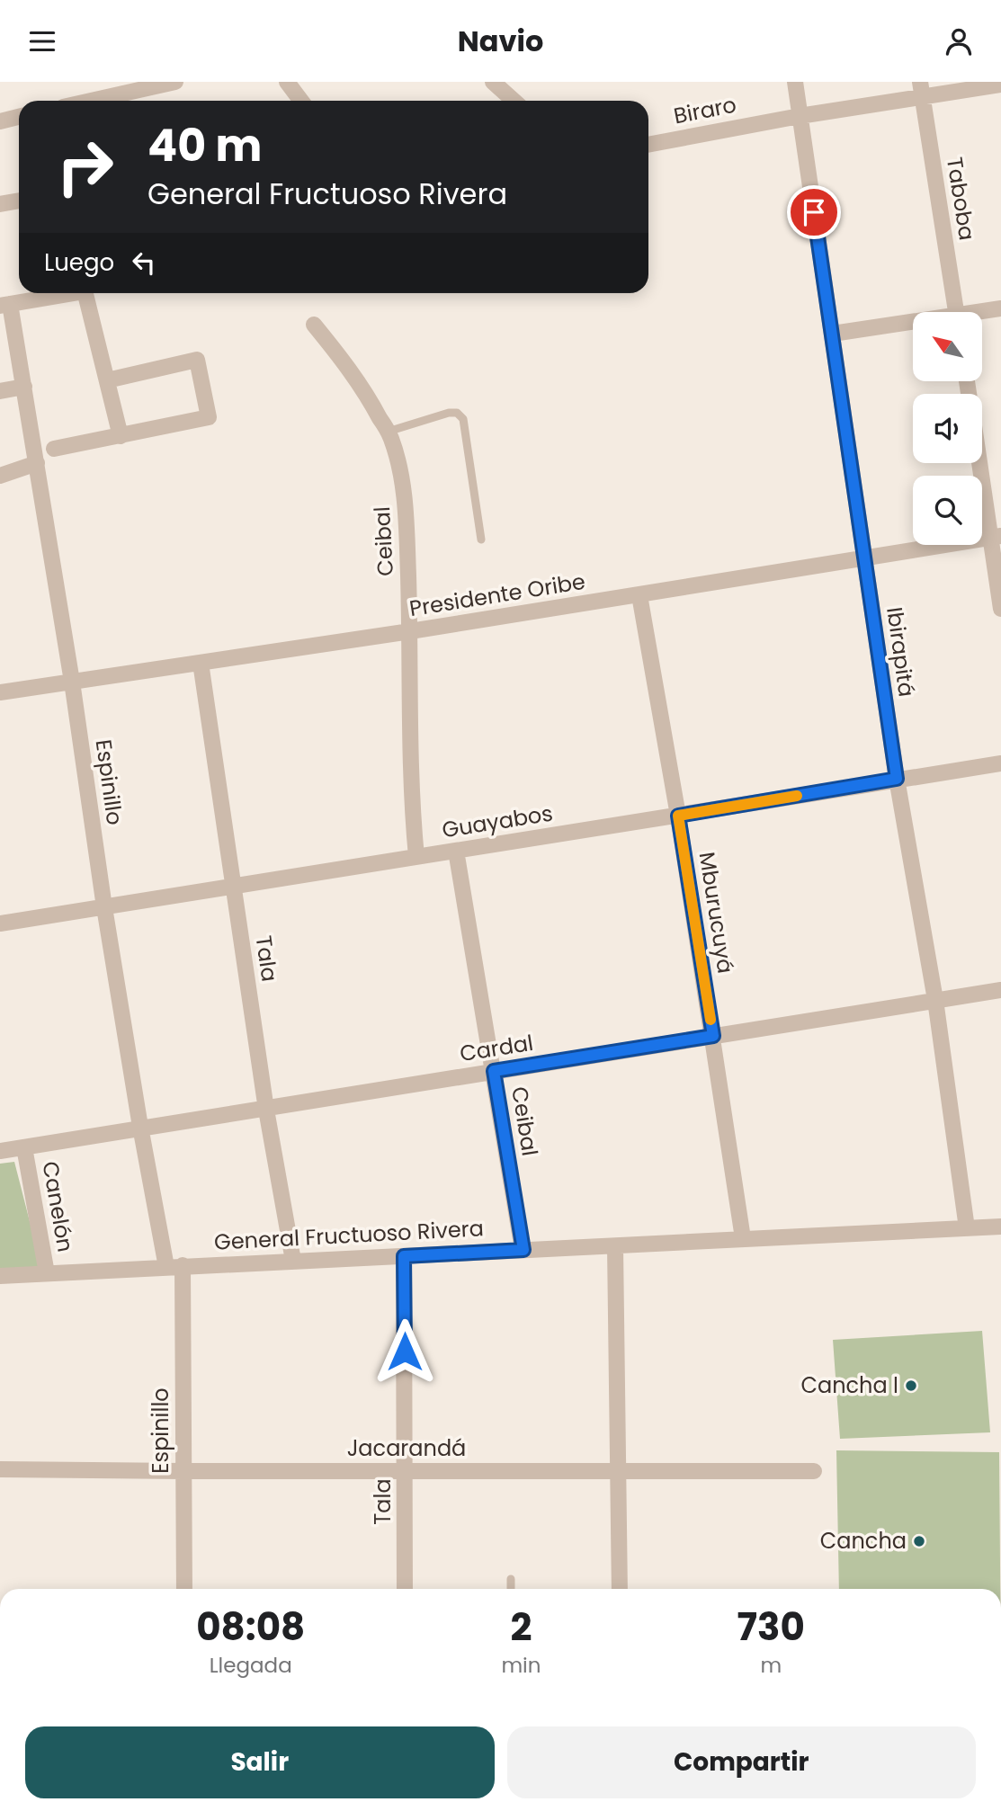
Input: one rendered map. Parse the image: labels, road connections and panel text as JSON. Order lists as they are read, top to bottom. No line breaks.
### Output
{"streets":{"street":["Biraro","Taboba","Ceibal","Presidente Oribe","Ibirapitá","Espinillo","Guayabos","Mburucuyá","Tala","Cardal","Canelón","General Fructuoso Rivera","Jacarandá"]},"crossings":[["Biraro","Taboba"],["Biraro","Ibirapitá"],["Ceibal","Presidente Oribe"],["Ceibal","Guayabos"],["Ceibal","Cardal"],["Ceibal","General Fructuoso Rivera"],["Presidente Oribe","Ibirapitá"],["Presidente Oribe","Espinillo"],["Presidente Oribe","Mburucuyá"],["Presidente Oribe","Tala"],["Ibirapitá","Guayabos"],["Ibirapitá","Cardal"],["Ibirapitá","General Fructuoso Rivera"],["Espinillo","Guayabos"],["Espinillo","Cardal"],["Espinillo","General Fructuoso Rivera"],["Espinillo","Jacarandá"],["Guayabos","Mburucuyá"],["Guayabos","Tala"],["Mburucuyá","Cardal"],["Mburucuyá","General Fructuoso Rivera"],["Tala","Cardal"],["Tala","General Fructuoso Rivera"],["Tala","Jacarandá"],["Cardal","Canelón"],["Canelón","General Fructuoso Rivera"]],"places":["Cancha I","Cancha"],"north":"top left","page":{"header":"Navio","turn":["40 m","General Fructuoso Rivera"],"then":"Luego","eta":["08:08","Llegada","2","min","730","m"],"buttons":["Salir","Compartir"]}}
